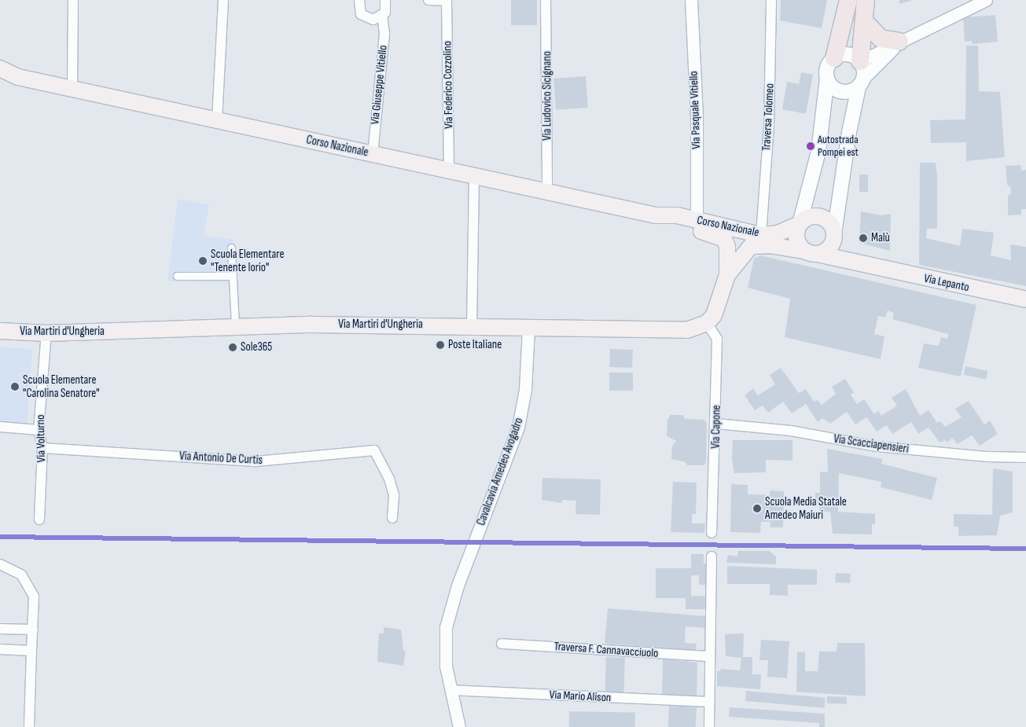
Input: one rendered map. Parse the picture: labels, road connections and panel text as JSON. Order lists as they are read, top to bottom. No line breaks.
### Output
{"streets":{"main road":["Corso Nazionale","Via Lepanto","Via Martiri d'Ungheria"],"street":["Via Giuseppe Vitiello","Via Federico Cozzolino","Via Ludovico Sicignano","Via Pasquale Vitiello","Traversa Tolomeo","Via Capone","Via Volturno","Via Scacciapensieri","Via Antonio De Curtis","Cavalcavia Amedeo Avogadro","Traversa F. Cannavacciuolo","Via Mario Alison"]},"crossings":[["Via Giuseppe Vitiello","Corso Nazionale"],["Via Federico Cozzolino","Corso Nazionale"],["Via Ludovico Sicignano","Corso Nazionale"],["Via Pasquale Vitiello","Corso Nazionale"],["Traversa Tolomeo","Corso Nazionale"],["Corso Nazionale","Via Lepanto"],["Via Martiri d'Ungheria","Via Capone"],["Via Martiri d'Ungheria","Via Volturno"],["Via Martiri d'Ungheria","Cavalcavia Amedeo Avogadro"],["Via Capone","Via Scacciapensieri"],["Via Volturno","Via Antonio De Curtis"],["Cavalcavia Amedeo Avogadro","Via Mario Alison"]],"places":["Autostrada Pompei est","Malù","Scuola Elementare \"Tenente Iorio\"","Poste Italiane","Sole365","Scuola Elementare \"Carolina Senatore\"","Scuola Media Statale Amedeo Maiuri"]}
